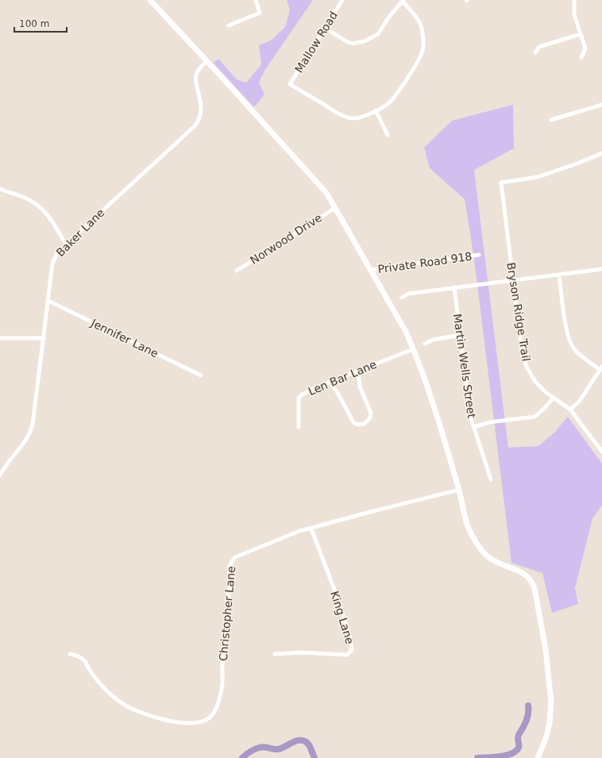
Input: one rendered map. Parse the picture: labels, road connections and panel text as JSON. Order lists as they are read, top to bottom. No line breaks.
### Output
{"streets":{"street":["Mallow Road","Baker Lane","Norwood Drive","Private Road 918","Bryson Ridge Trail","Jennifer Lane","Martin Wells Street","Len Bar Lane","Christopher Lane","King Lane"]},"crossings":[["Baker Lane","Jennifer Lane"],["Christopher Lane","King Lane"]],"scale_bar":"100 m"}
